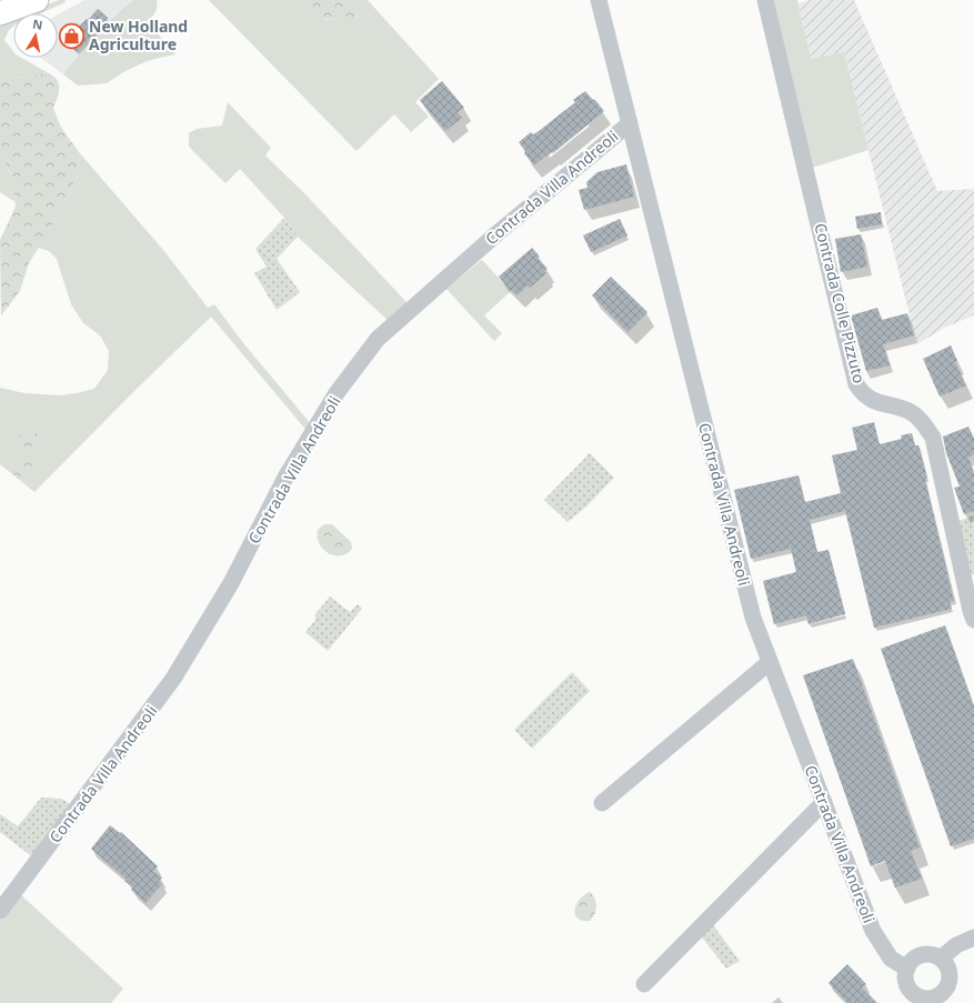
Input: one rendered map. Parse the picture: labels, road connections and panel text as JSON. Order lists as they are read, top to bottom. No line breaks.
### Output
{"streets":{"street":["Contrada Villa Andreoli","Contrada Colle Pizzuto"]},"places":{"shop":["New Holland Agriculture"]},"north":"top"}
